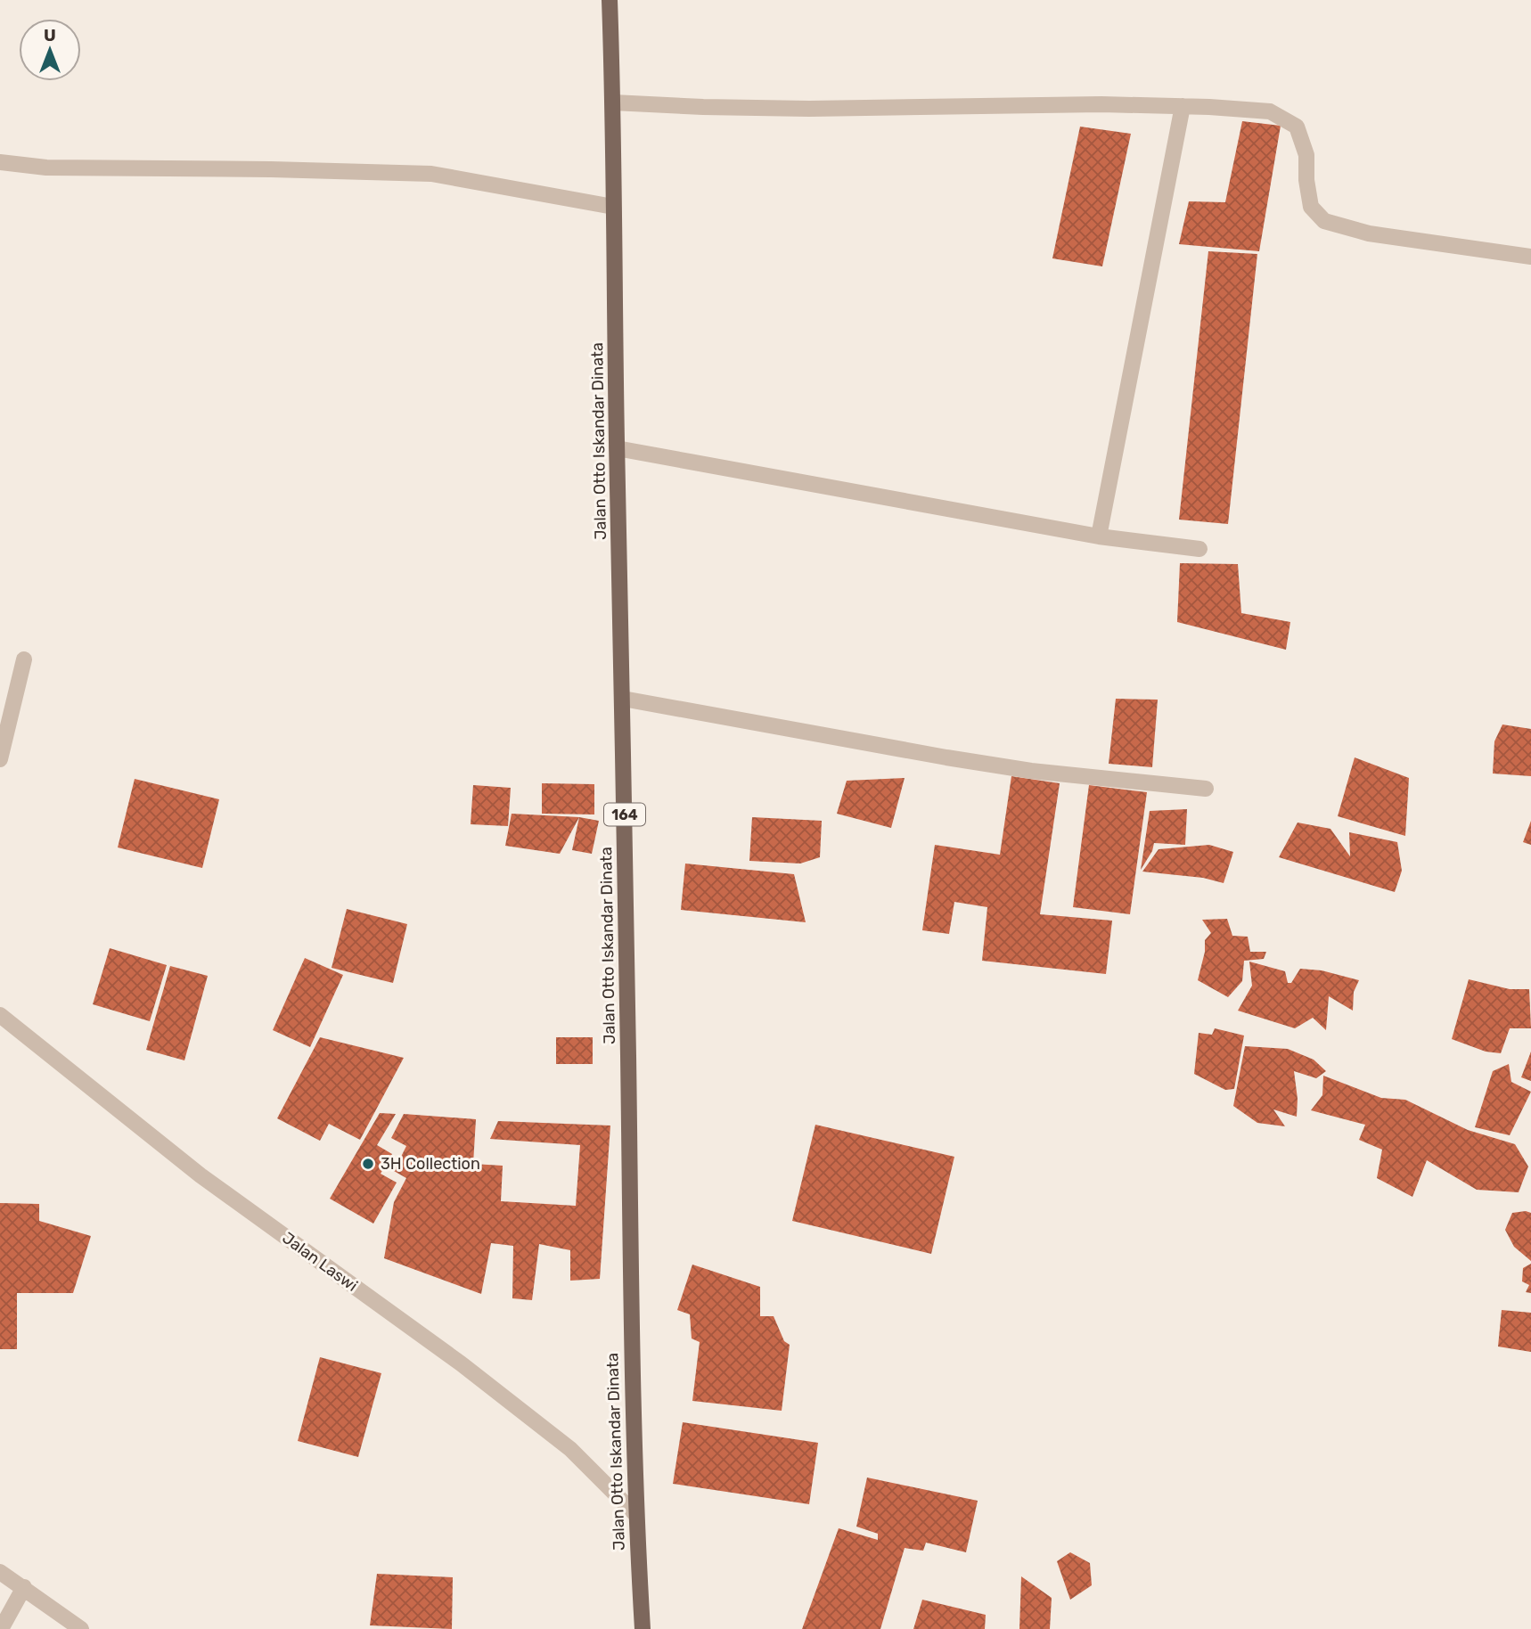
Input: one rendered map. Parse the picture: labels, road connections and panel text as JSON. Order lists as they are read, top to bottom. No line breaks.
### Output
{"streets":{"main road":["Jalan Otto Iskandar Dinata","164"],"street":["Jalan Laswi"]},"crossings":[["Jalan Otto Iskandar Dinata","Jalan Laswi"]],"places":["3H Collection"],"north":"top"}
